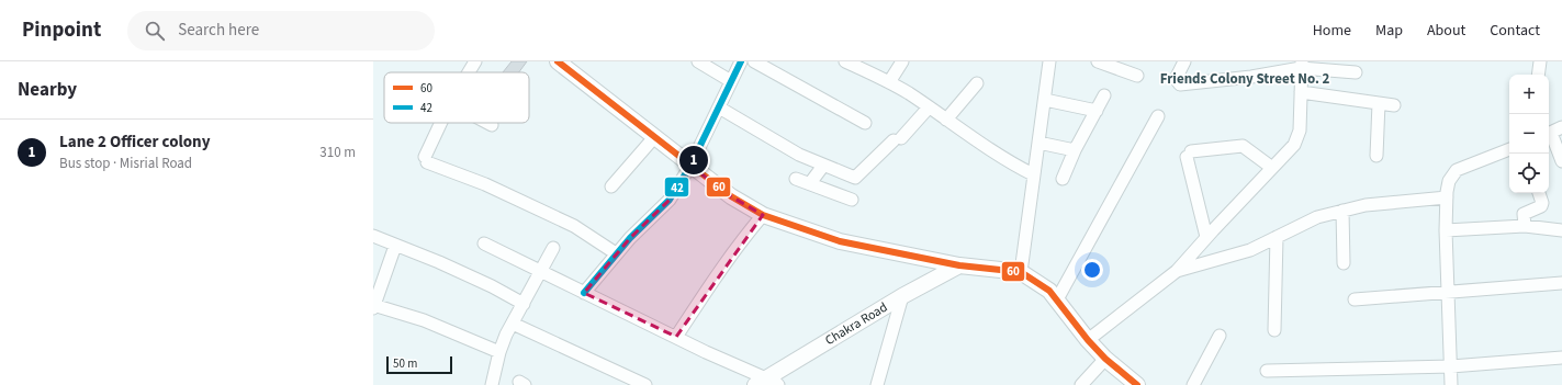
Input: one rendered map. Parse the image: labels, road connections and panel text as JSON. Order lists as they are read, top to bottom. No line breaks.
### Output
{"streets":{"main road":["Chakra Road"]},"districts":["Friends Colony Street No. 2"],"lines":["transit line 60","transit line 42"],"legend":["60","42"],"scale_bar":"50 m","page":{"header":"Pinpoint","search":"Search here","nav":["Home","Map","About","Contact"],"heading":"Nearby","map_buttons":["+","−"],"list":[{"mark":"1","name":"Lane 2 Officer colony","note":"Bus stop · Misrial Road","value":"310 m"}],"pins":"1","scale":"50 m"}}
